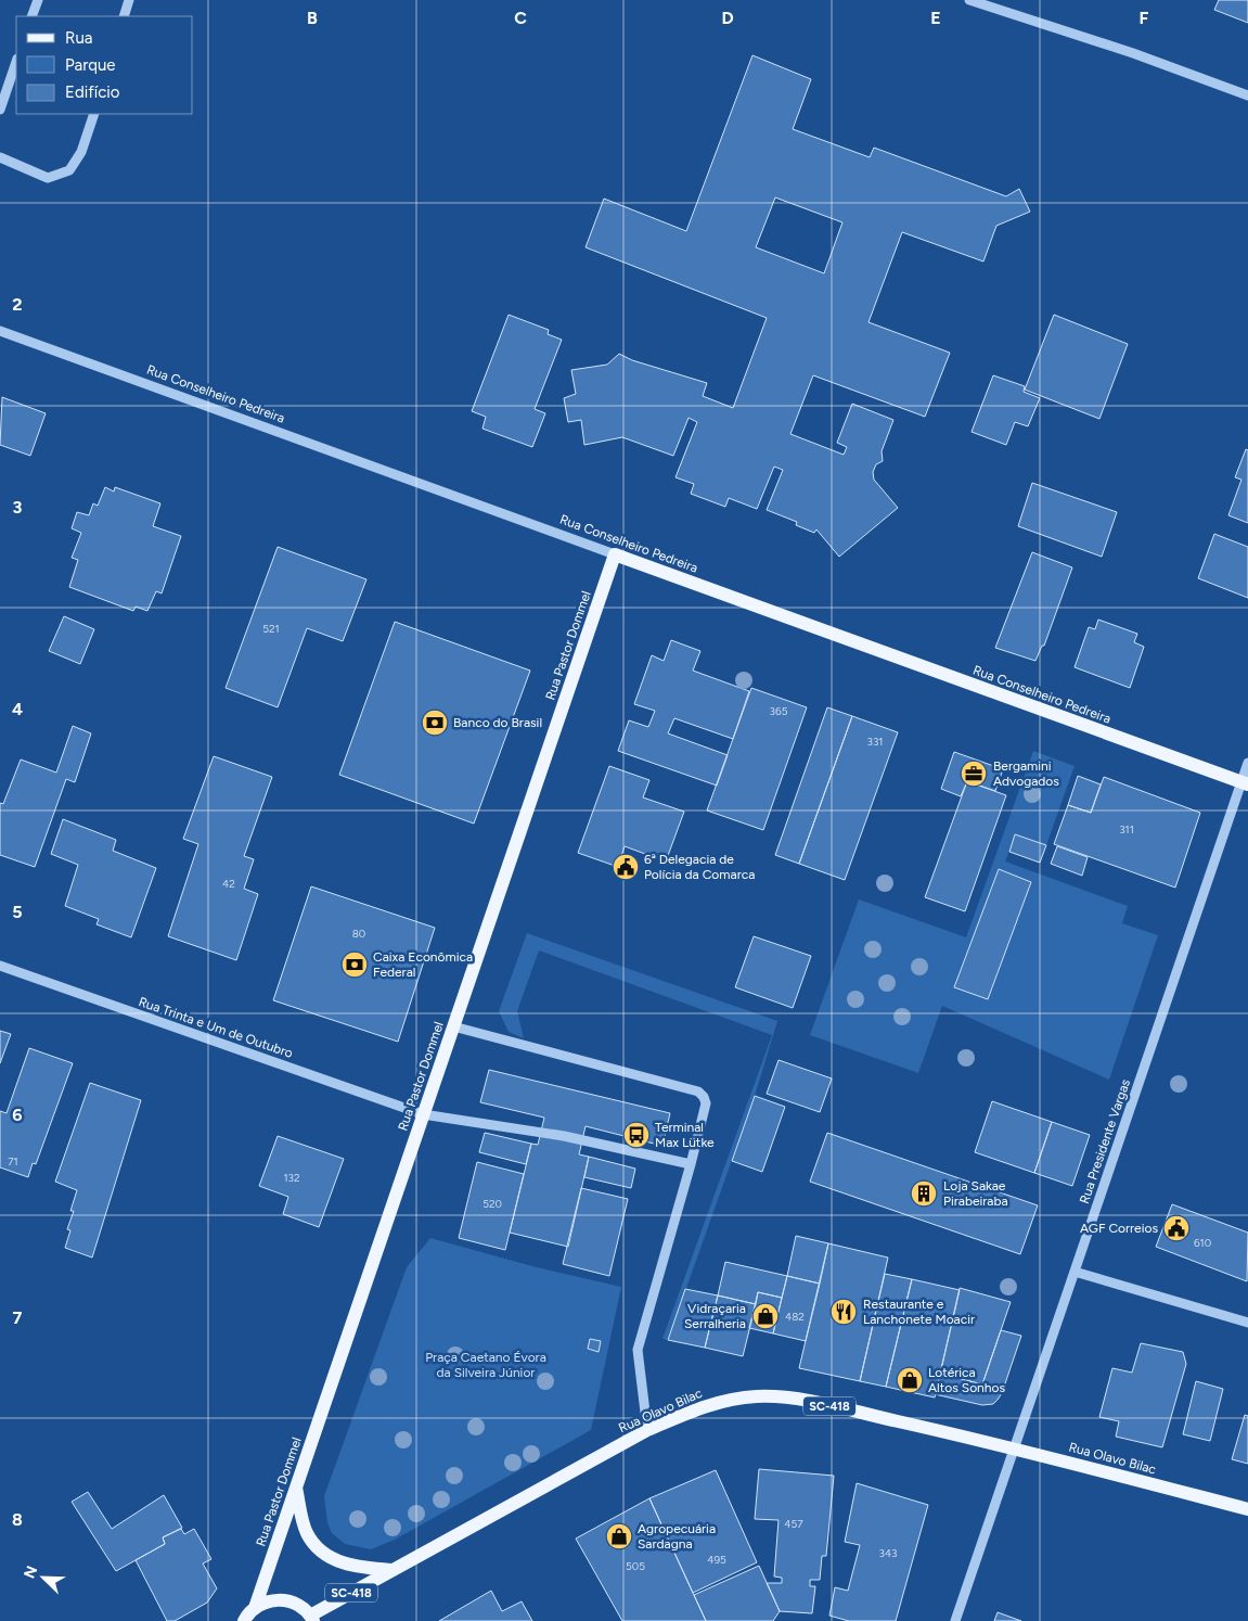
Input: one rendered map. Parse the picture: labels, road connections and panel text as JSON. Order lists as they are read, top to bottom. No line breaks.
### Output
{"streets":{"main road":["Rua Conselheiro Pedreira","Rua Pastor Dommel","SC-418","Rua Olavo Bilac"],"street":["Rua Trinta e Um de Outubro","Rua Presidente Vargas"]},"crossings":[["Rua Conselheiro Pedreira","Rua Pastor Dommel"],["Rua Conselheiro Pedreira","Rua Presidente Vargas"],["Rua Pastor Dommel","Rua Trinta e Um de Outubro"],["Rua Pastor Dommel","SC-418"],["Rua Presidente Vargas","Rua Olavo Bilac"],["SC-418","Rua Olavo Bilac"]],"parks":["Praça Caetano Évora da Silveira Júnior"],"places":{"bank":["Banco do Brasil","Caixa Econômica Federal"],"office":["Bergamini Advogados"],"public building":["6ª Delegacia de Polícia da Comarca","AGF Correios"],"bus stop":["Terminal Max Lütke"],"building":["Loja Sakae Pirabeiraba"],"restaurant":["Restaurante e Lanchonete Moacir"],"shop":["Vidraçaria Serralheria","Lotérica Altos Sonhos","Agropecuária Sardagna"]},"house_numbers":["521","365","331","311","42","80","71","132","520","610","482","457","343","495","505"],"legend":["Rua","Parque","Edifício"],"north":"top left","grid":{"columns":["B","C","D","E","F"],"rows":["2","3","4","5","6","7","8"]}}
